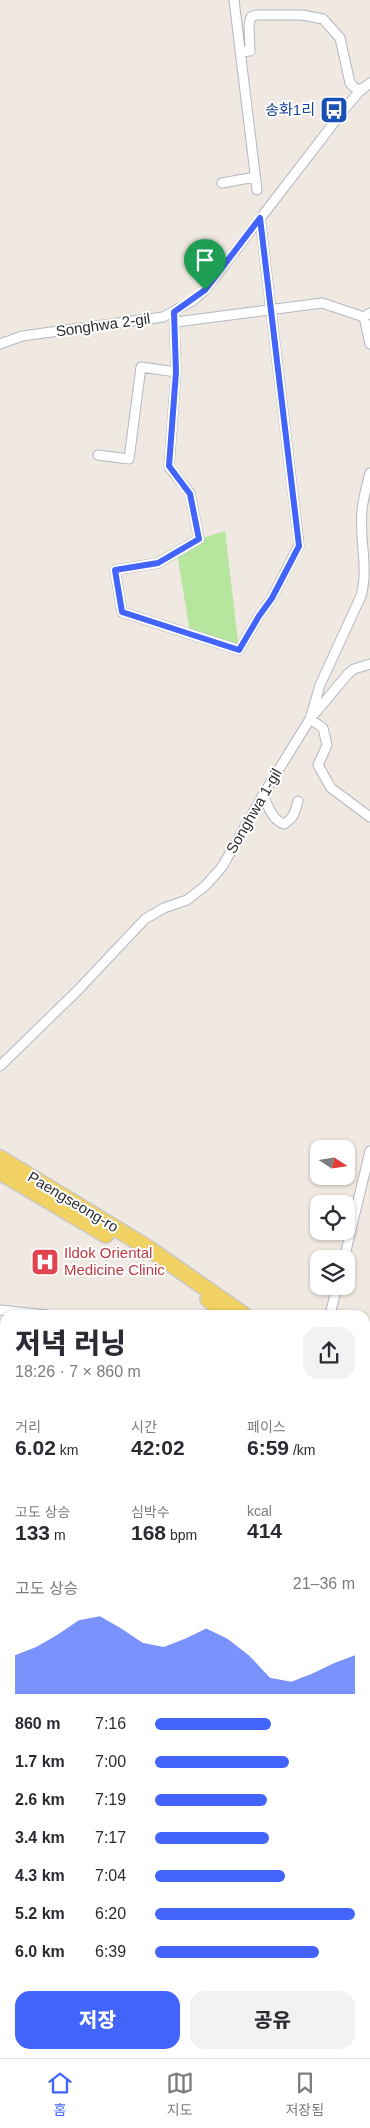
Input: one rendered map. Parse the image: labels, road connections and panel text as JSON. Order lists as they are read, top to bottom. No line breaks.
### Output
{"streets":{"main road":["Paengseong-ro"],"street":["Songhwa 2-gil","Songhwa 1-gil"]},"places":{"bus stop":["송화1리"],"hospital":["Ildok Oriental Medicine Clinic"]},"north":"right","page":{"heading":["저녁 러닝","18:26 · 7 × 860 m"],"stats":[["거리","6.02 km"],["시간","42:02"],["페이스","6:59 /km"],["고도 상승","133 m"],["심박수","168 bpm"],["kcal","414"]],"chart":["고도 상승","21–36 m"],"list":[{"name":"860 m","note":"7:16"},{"name":"1.7 km","note":"7:00"},{"name":"2.6 km","note":"7:19"},{"name":"3.4 km","note":"7:17"},{"name":"4.3 km","note":"7:04"},{"name":"5.2 km","note":"6:20"},{"name":"6.0 km","note":"6:39"}],"buttons":["저장","공유"],"tabs":["홈","지도","저장됨"]}}
